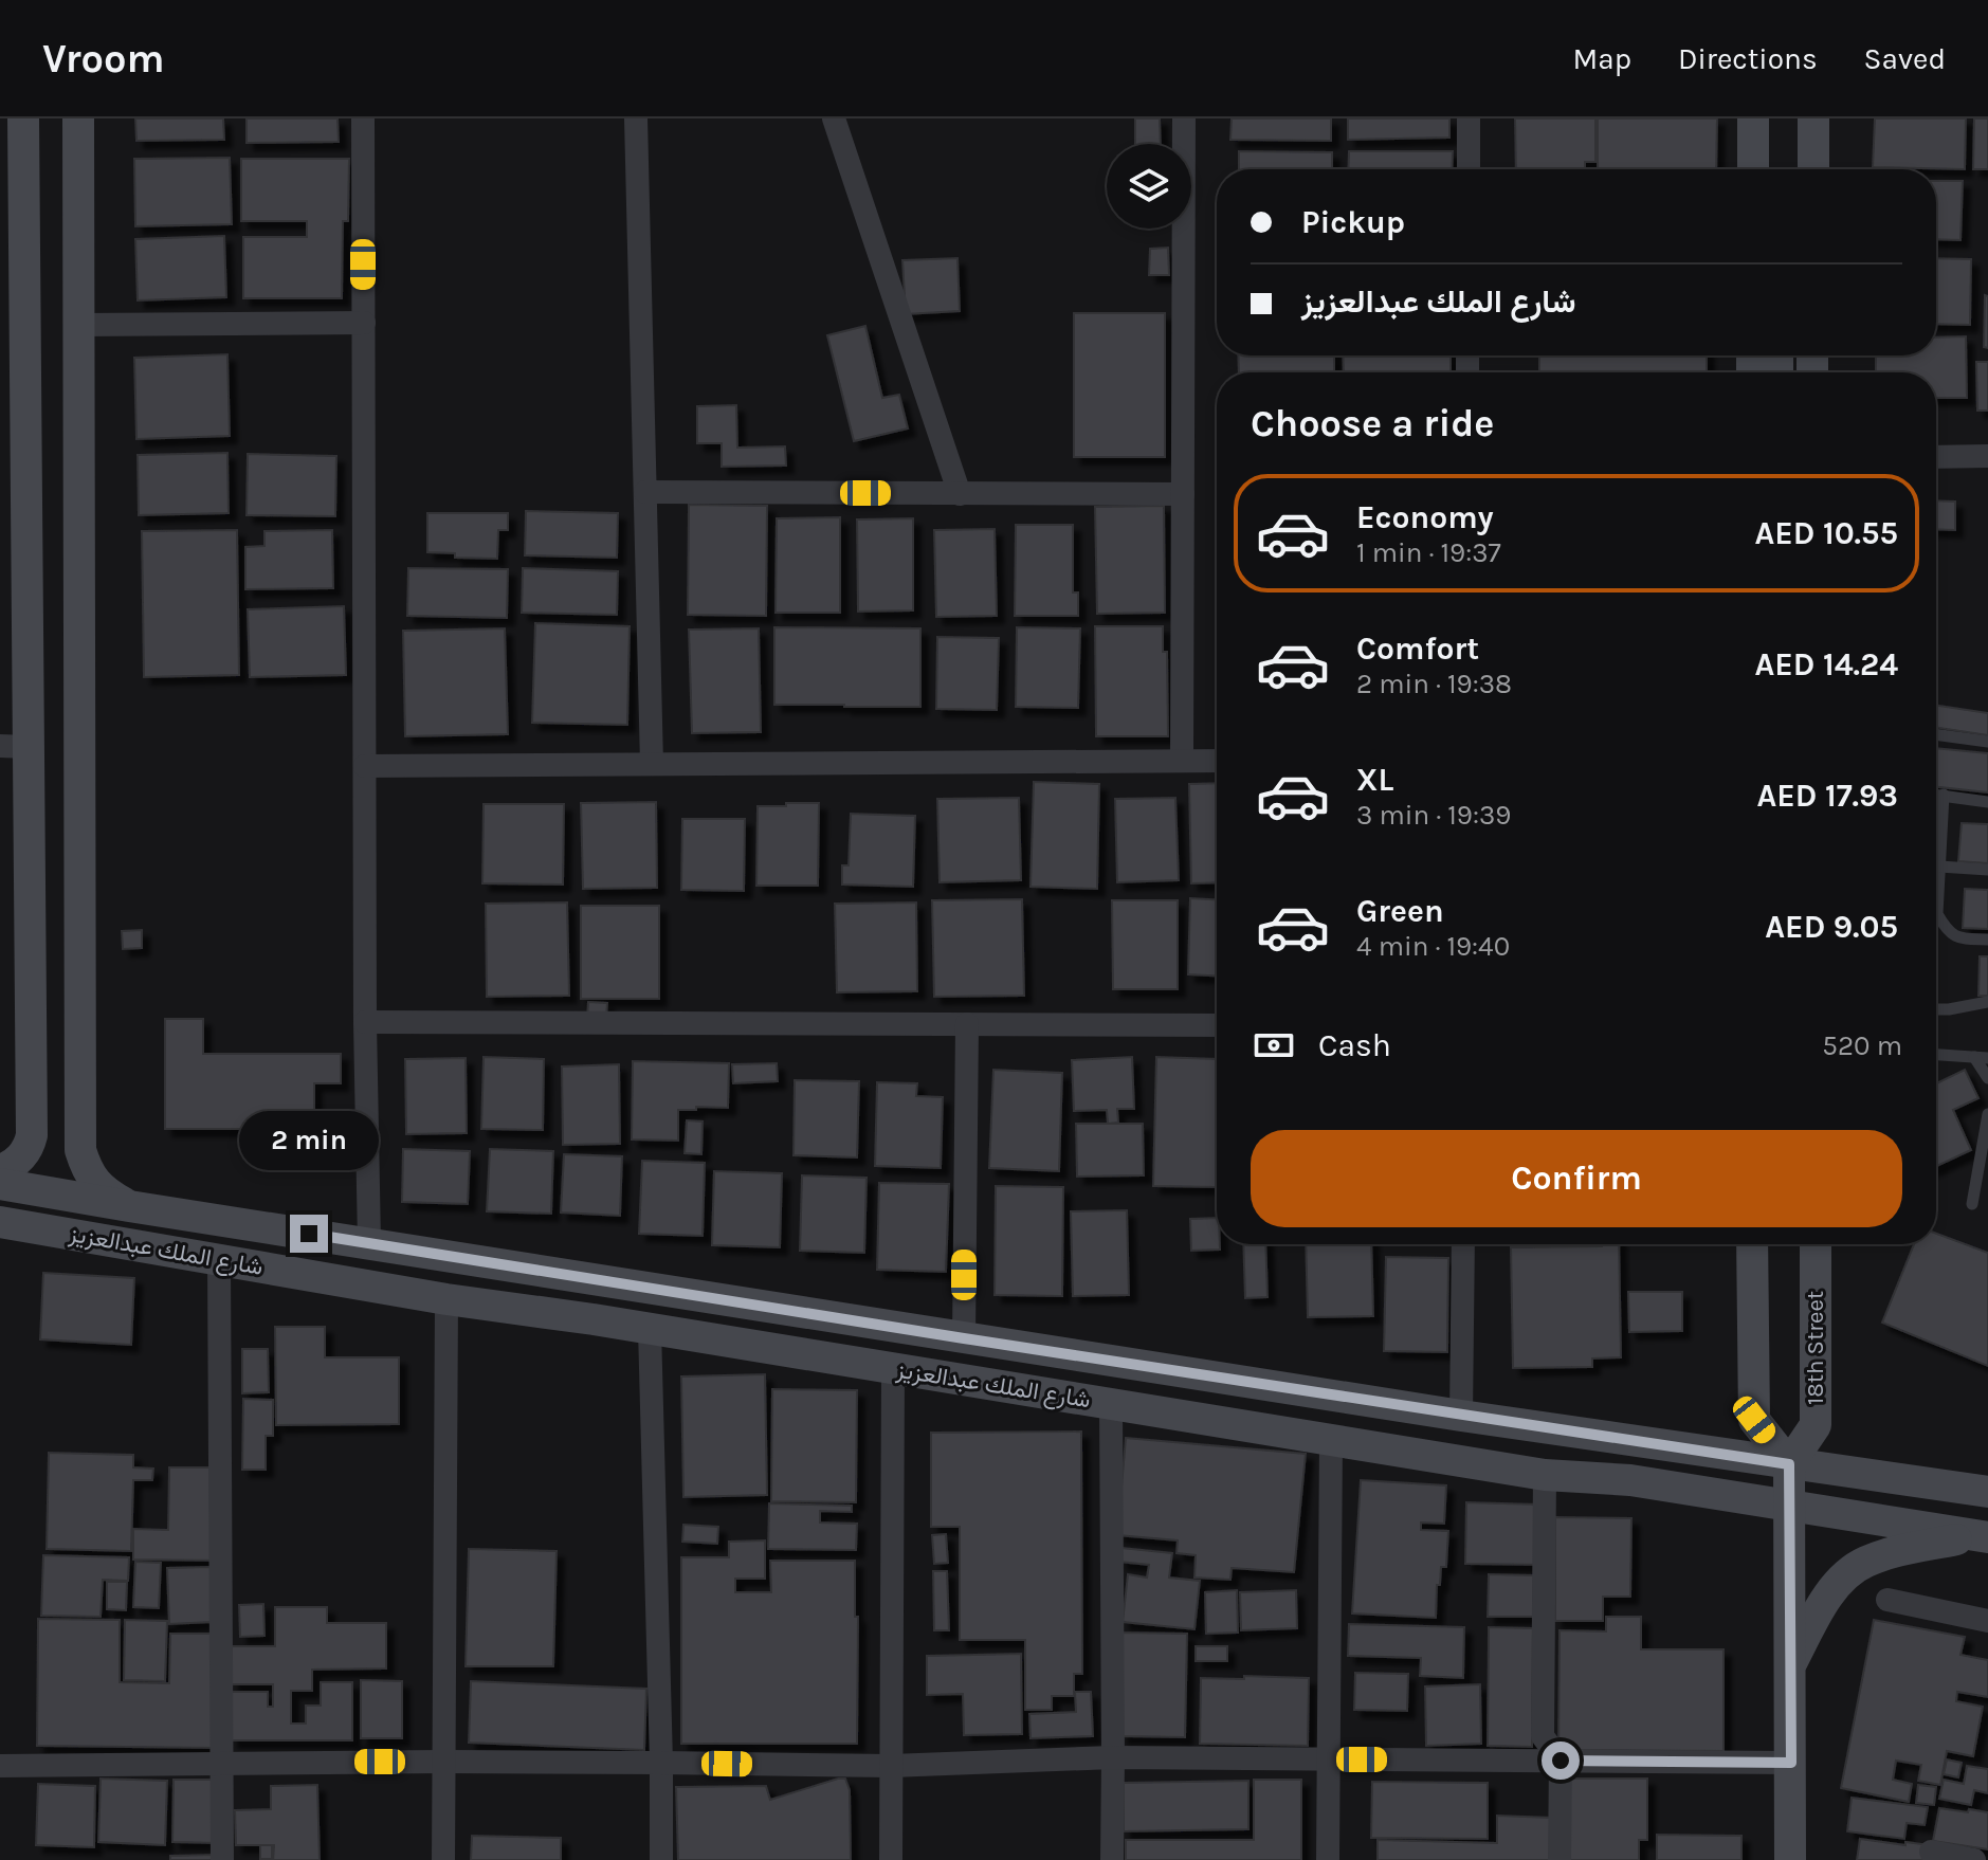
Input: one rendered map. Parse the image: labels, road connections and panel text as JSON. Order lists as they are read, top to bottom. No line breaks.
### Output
{"streets":{"street":["شارع الملك عبدالعزيز","18th Street"]},"crossings":[["شارع الملك عبدالعزيز","18th Street"]],"page":{"header":"Vroom","nav":["Map","Directions","Saved"],"banner":["Pickup","شارع الملك عبدالعزيز"],"heading":"Choose a ride","list":[{"name":"Economy","note":"1 min · 19:37","value":"AED 10.55"},{"name":"Comfort","note":"2 min · 19:38","value":"AED 14.24"},{"name":"XL","note":"3 min · 19:39","value":"AED 17.93"},{"name":"Green","note":"4 min · 19:40","value":"AED 9.05"}],"pay":["Cash","520 m"],"bubble":"2 min","buttons":"Confirm"}}
